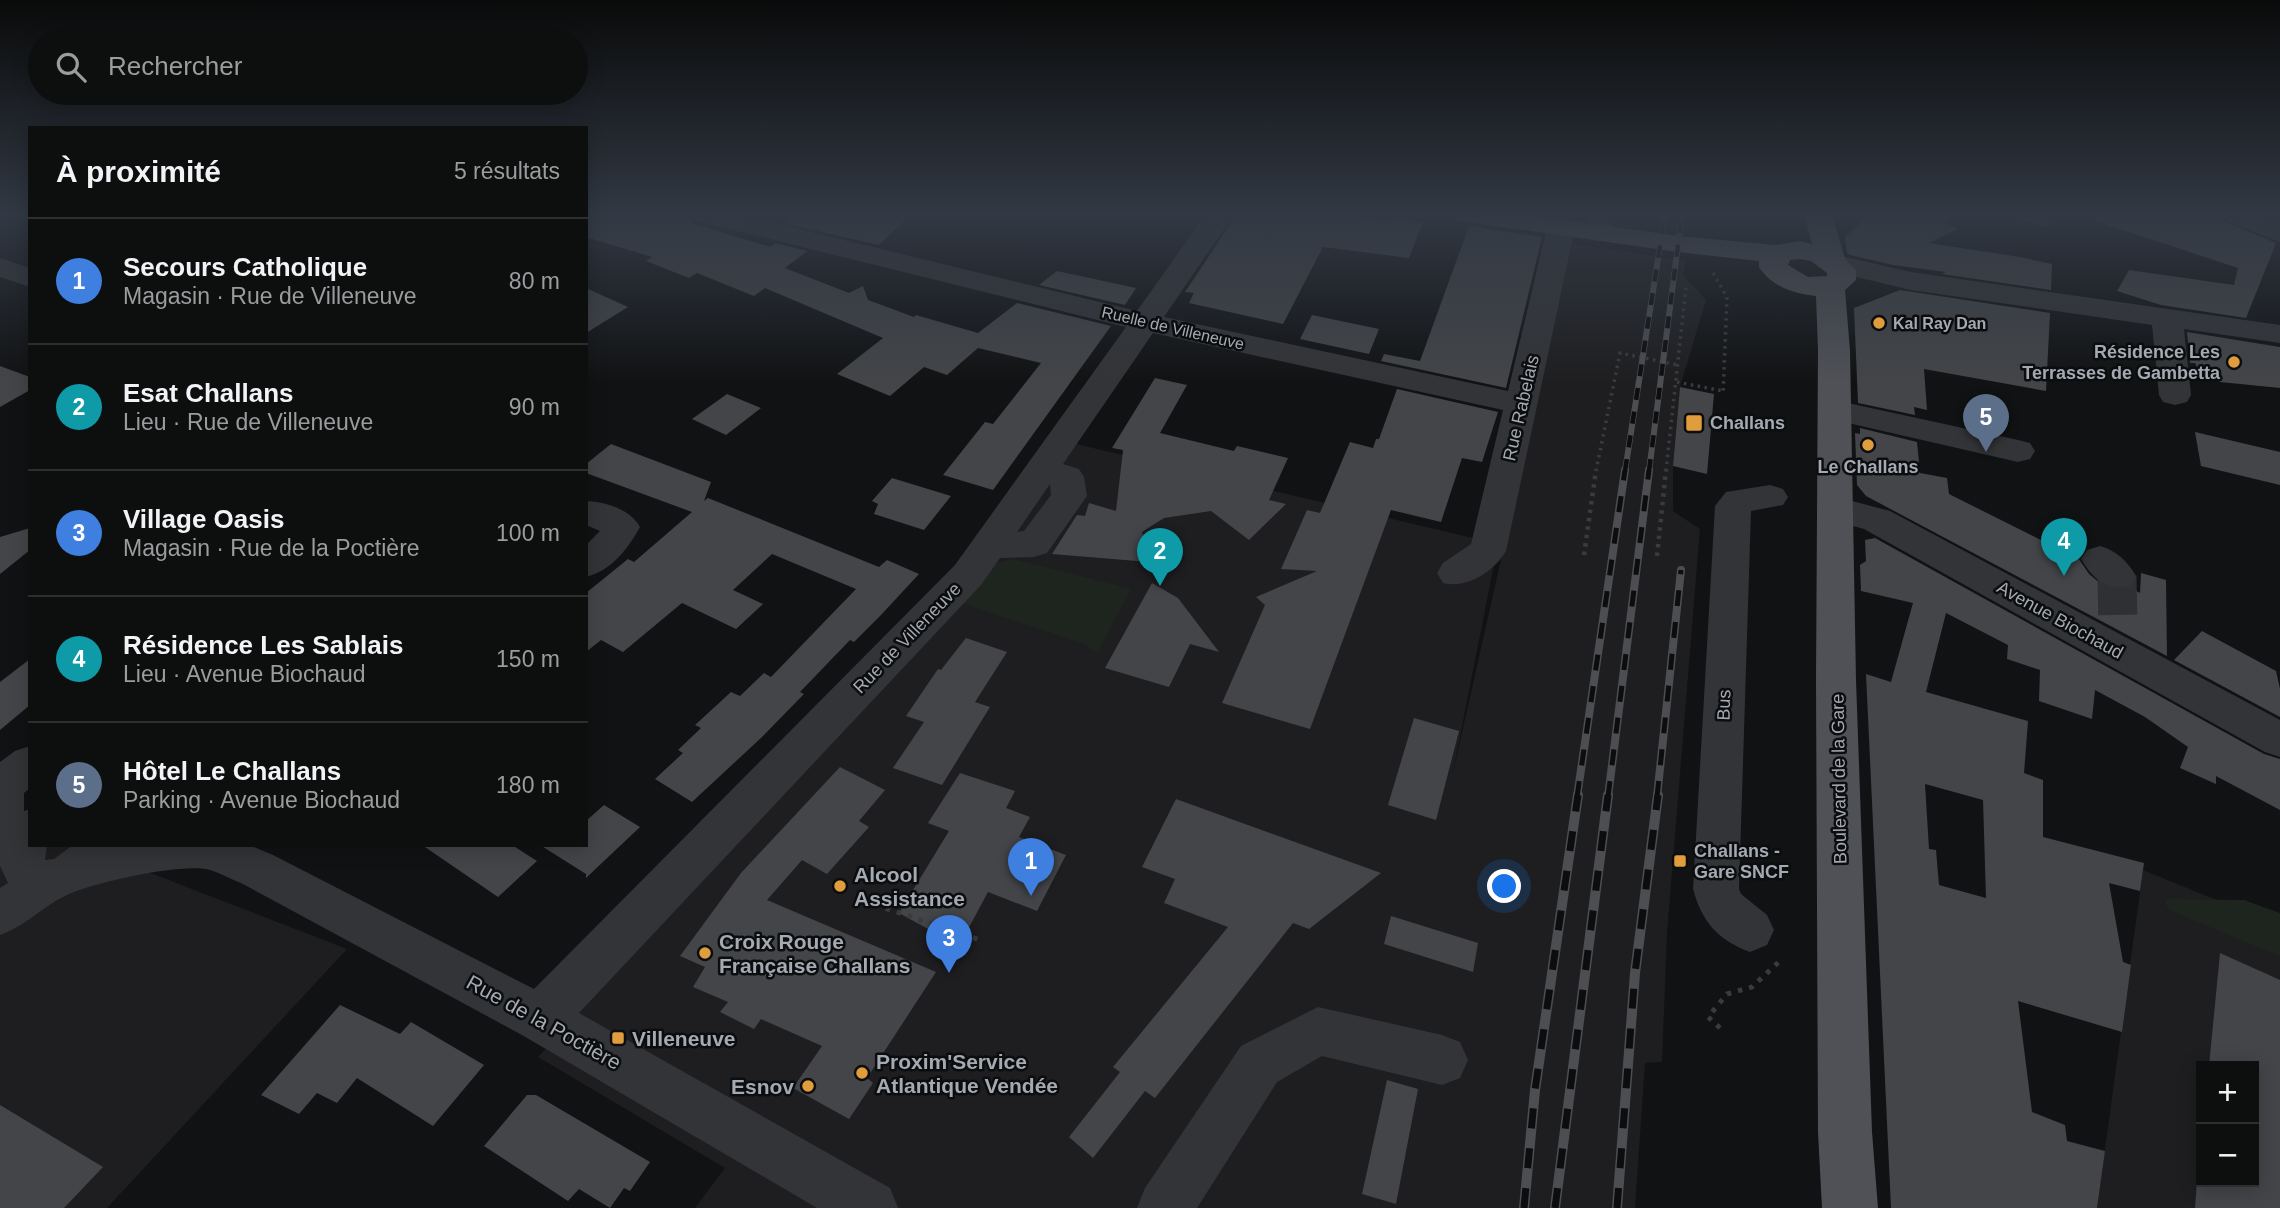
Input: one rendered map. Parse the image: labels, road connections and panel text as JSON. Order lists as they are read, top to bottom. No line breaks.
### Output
{"streets":{"main road":["Boulevard de la Gare"],"street":["Ruelle de Villeneuve","Rue Rabelais","Avenue Biochaud","Rue de Villeneuve","Bus","Rue de la Poctière"]},"crossings":[["Ruelle de Villeneuve","Rue Rabelais"],["Ruelle de Villeneuve","Rue de Villeneuve"],["Avenue Biochaud","Boulevard de la Gare"],["Rue de Villeneuve","Rue de la Poctière"]],"places":{"other":["Kal Ray Dan","Résidence Les Terrasses de Gambetta","Le Challans","Alcool Assistance","Croix Rouge Française Challans","Proxim'Service Atlantique Vendée","Esnov"],"transit":["Challans","Challans - Gare SNCF","Villeneuve"]},"page":{"search":"Rechercher","heading":["À proximité","5 résultats"],"list":[{"mark":"1","name":"Secours Catholique","note":"Magasin · Rue de Villeneuve","value":"80 m"},{"mark":"2","name":"Esat Challans","note":"Lieu · Rue de Villeneuve","value":"90 m"},{"mark":"3","name":"Village Oasis","note":"Magasin · Rue de la Poctière","value":"100 m"},{"mark":"4","name":"Résidence Les Sablais","note":"Lieu · Avenue Biochaud","value":"150 m"},{"mark":"5","name":"Hôtel Le Challans","note":"Parking · Avenue Biochaud","value":"180 m"}],"pins":["5","4","2","1","3"],"map_buttons":["+","−"]}}
